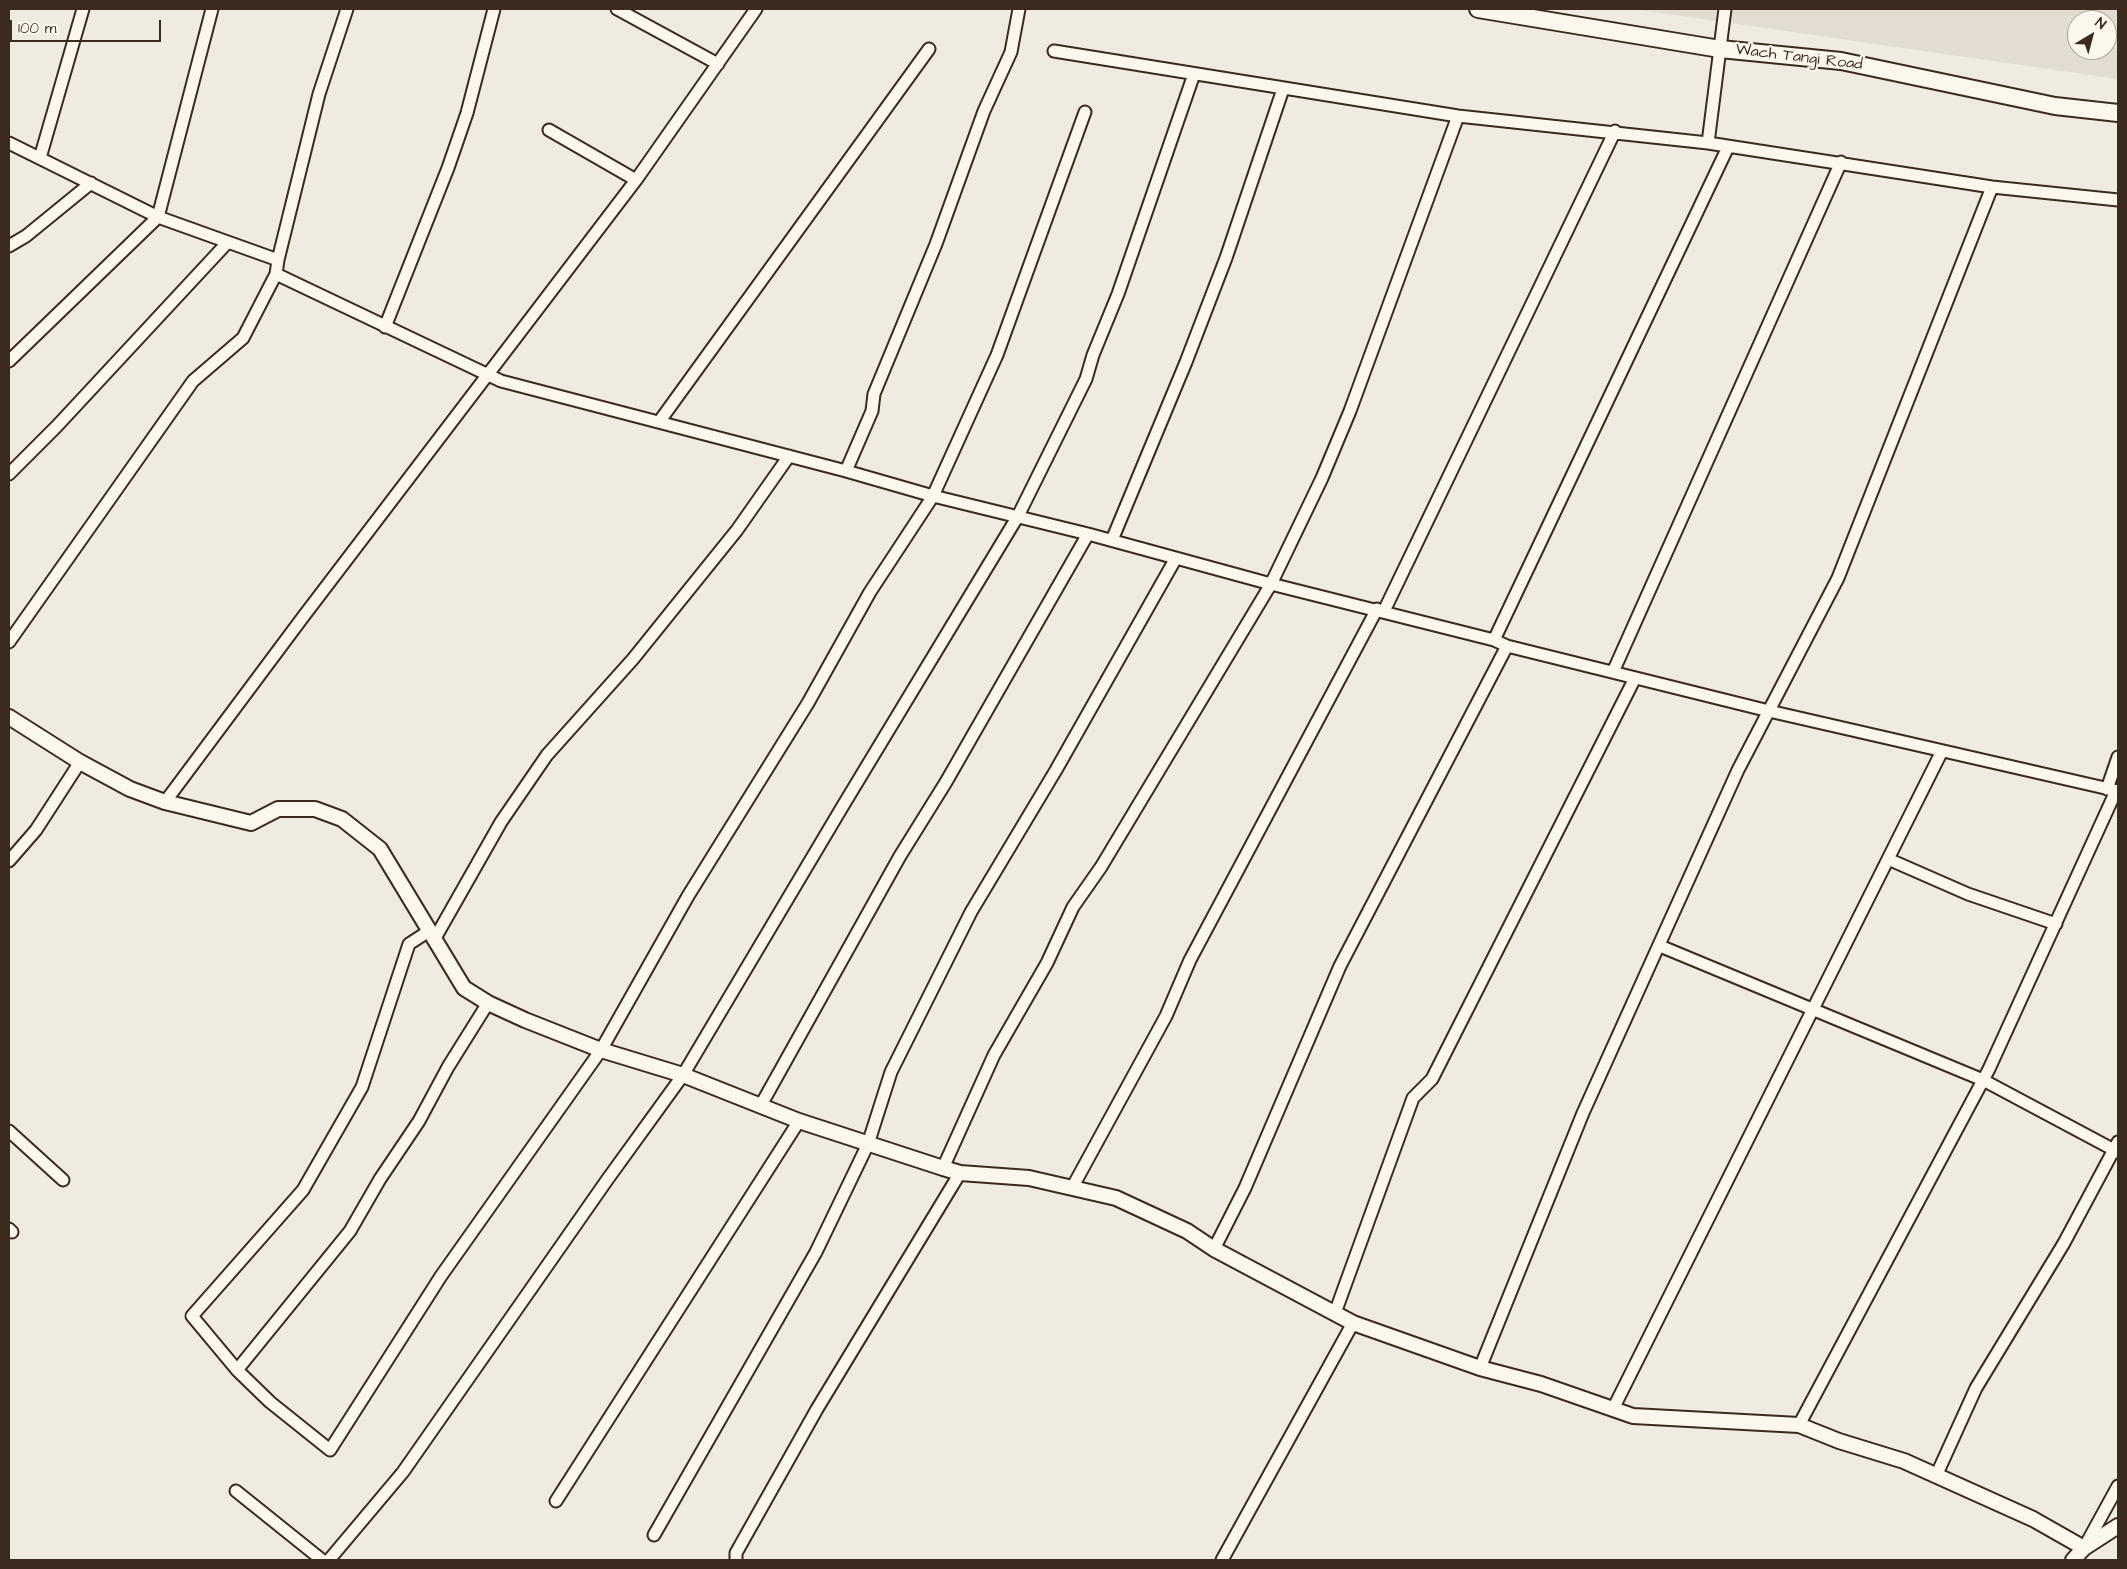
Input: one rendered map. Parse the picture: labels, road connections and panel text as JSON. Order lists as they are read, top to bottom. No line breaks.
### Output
{"streets":{"main road":["Wach Tangi Road"]},"scale_bar":"100 m","north":"top right"}
